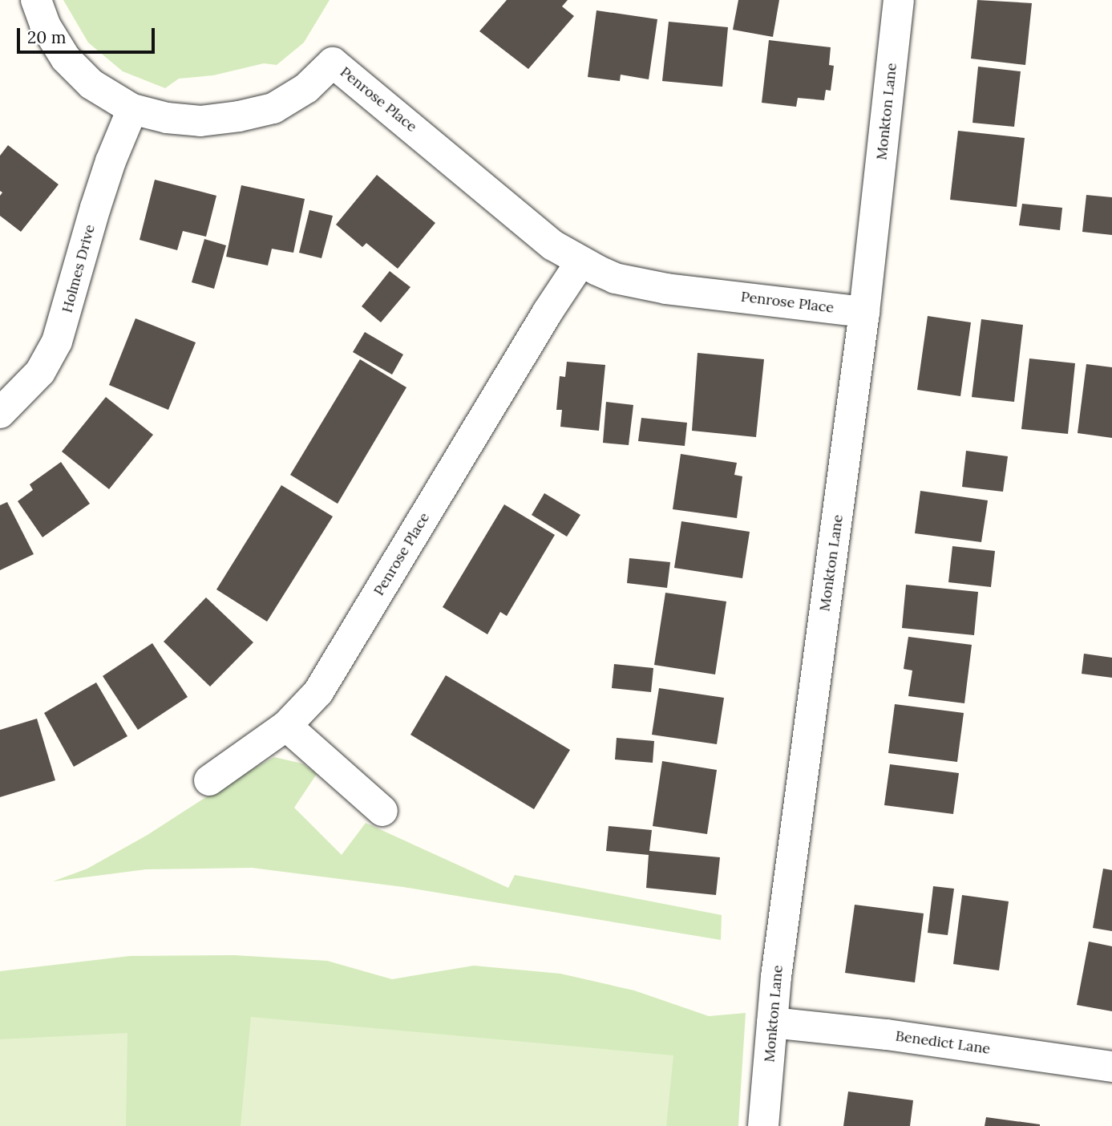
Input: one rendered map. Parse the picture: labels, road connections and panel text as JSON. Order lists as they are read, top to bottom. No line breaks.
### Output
{"streets":{"street":["Penrose Place","Monkton Lane","Holmes Drive","Benedict Lane"]},"crossings":[["Penrose Place","Monkton Lane"],["Penrose Place","Holmes Drive"],["Monkton Lane","Benedict Lane"]],"scale_bar":"20 m"}
